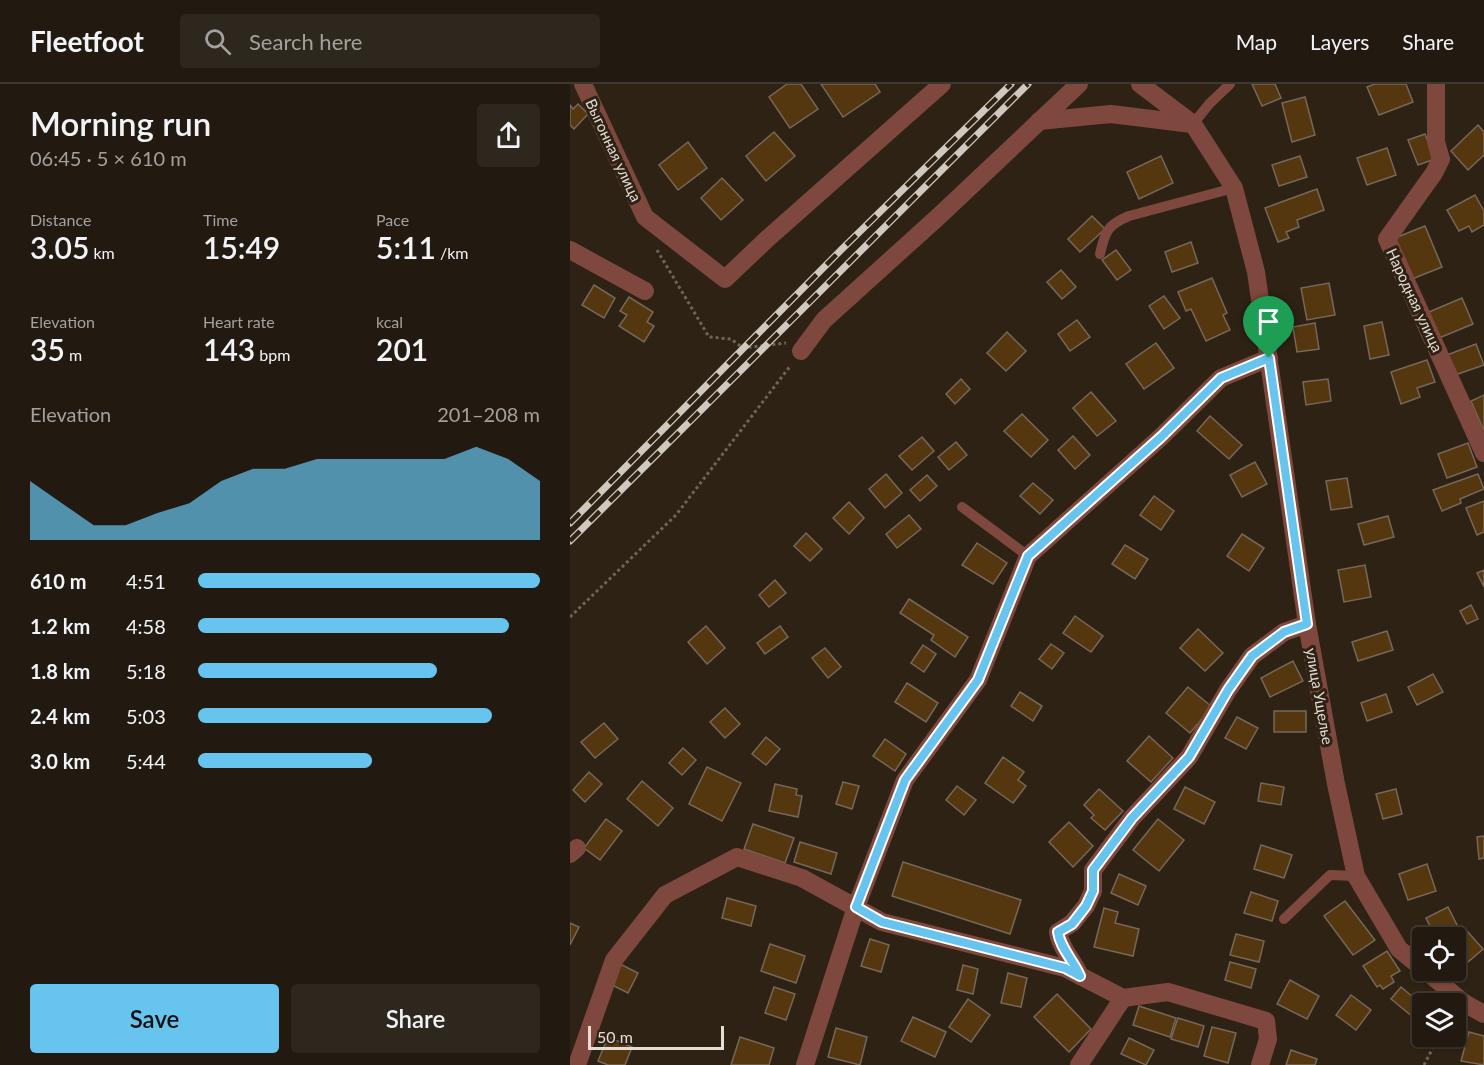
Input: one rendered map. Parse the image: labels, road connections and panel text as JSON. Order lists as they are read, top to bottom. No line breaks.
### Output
{"streets":{"street":["Выгонная улица","Народная улица","улица Ущелье"]},"scale_bar":"50 m","page":{"header":"Fleetfoot","search":"Search here","nav":["Map","Layers","Share"],"heading":["Morning run","06:45 · 5 × 610 m"],"stats":[["Distance","3.05 km"],["Time","15:49"],["Pace","5:11 /km"],["Elevation","35 m"],["Heart rate","143 bpm"],["kcal","201"]],"chart":["Elevation","201–208 m"],"list":[{"name":"610 m","note":"4:51"},{"name":"1.2 km","note":"4:58"},{"name":"1.8 km","note":"5:18"},{"name":"2.4 km","note":"5:03"},{"name":"3.0 km","note":"5:44"}],"buttons":["Save","Share"],"scale":"50 m"}}
